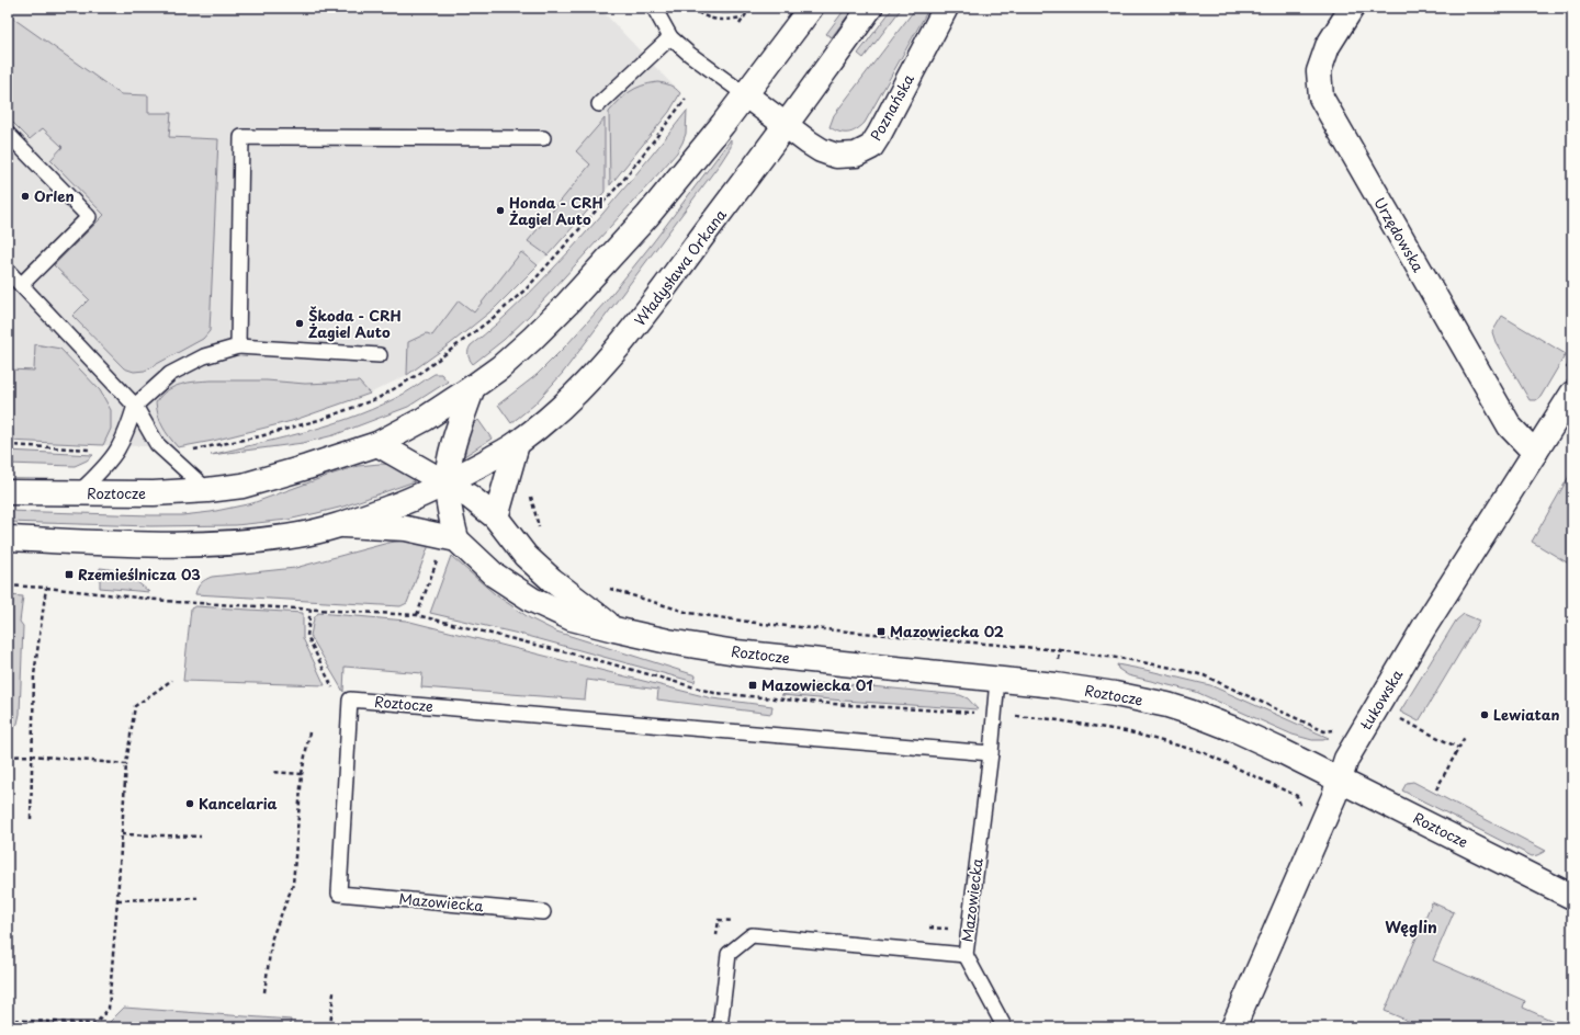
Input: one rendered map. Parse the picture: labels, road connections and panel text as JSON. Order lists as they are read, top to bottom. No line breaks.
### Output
{"streets":{"street":["Poznańska","Urzędowska","Władysława Orkana","Roztocze","Łukowska"],"lane":["Mazowiecka"]},"crossings":[["Poznańska","Władysława Orkana"],["Urzędowska","Łukowska"],["Władysława Orkana","Roztocze"],["Roztocze","Łukowska"],["Roztocze","Mazowiecka"]],"districts":["Węglin"],"places":{"other":["Orlen","Honda - CRH Żagiel Auto","Škoda - CRH Żagiel Auto","Lewiatan","Kancelaria"],"transit":["Rzemieślnicza 03","Mazowiecka 02","Mazowiecka 01"]}}
